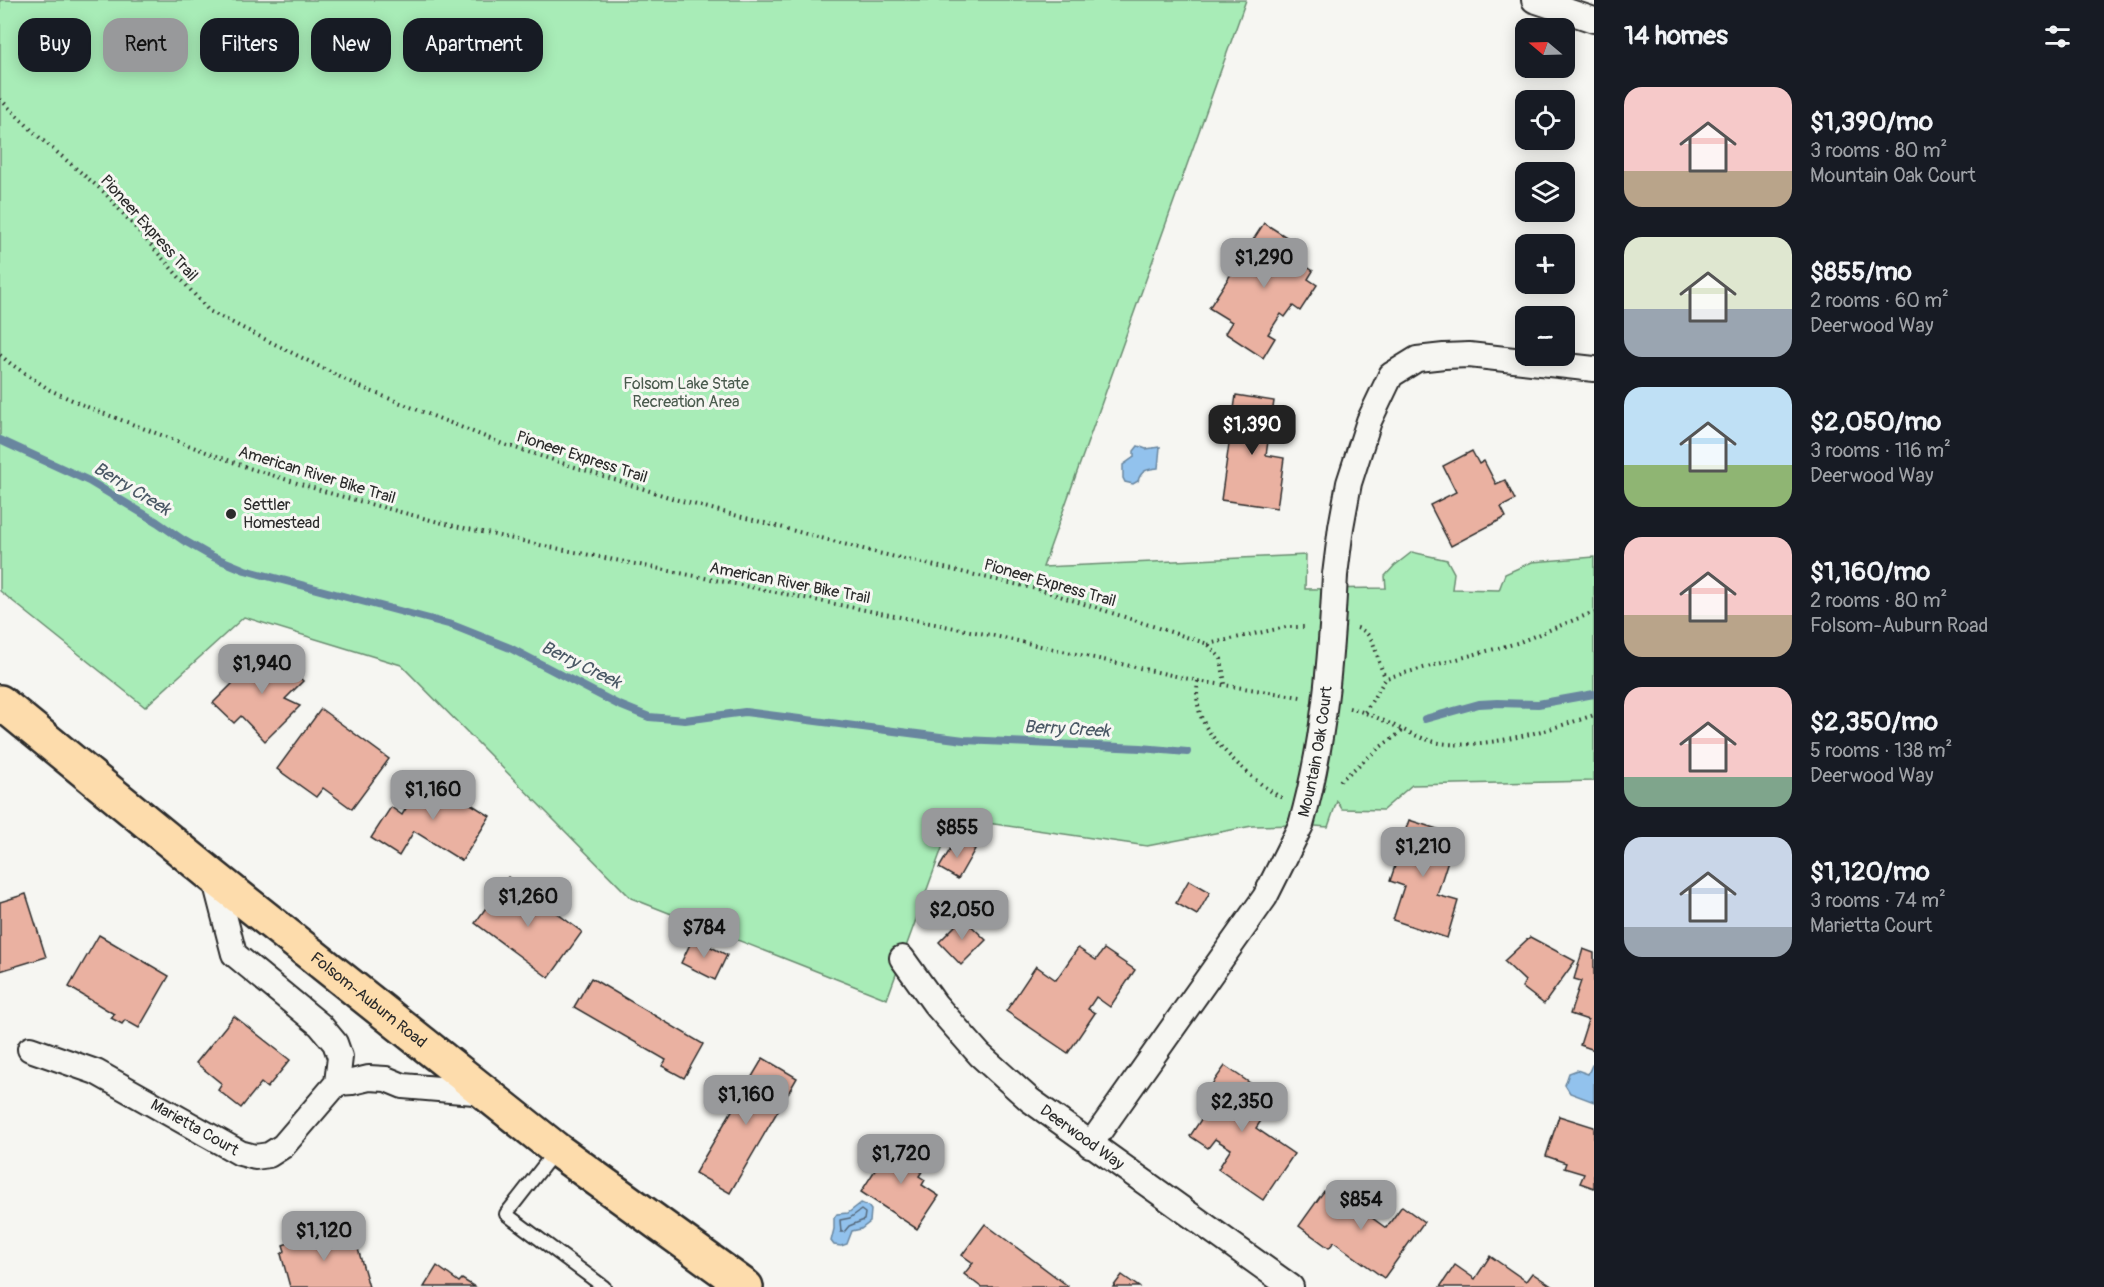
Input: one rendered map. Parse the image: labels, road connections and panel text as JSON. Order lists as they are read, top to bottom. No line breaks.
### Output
{"streets":{"main road":["Folsom-Auburn Road"],"street":["Mountain Oak Court","Marietta Court","Deerwood Way"],"path":["Pioneer Express Trail","American River Bike Trail"]},"crossings":[["Mountain Oak Court","Deerwood Way"]],"water":["Berry Creek"],"parks":["Folsom Lake State Recreation Area"],"places":["Settler Homestead"],"north":"left","page":{"heading":"14 homes","map_buttons":["+","−"],"chip":["Buy","Rent","Filters","New","Apartment"],"list":[{"name":"$1,390/mo","note":"3 rooms · 80 m² · Mountain Oak Court"},{"name":"$855/mo","note":"2 rooms · 60 m² · Deerwood Way"},{"name":"$2,050/mo","note":"3 rooms · 116 m² · Deerwood Way"},{"name":"$1,160/mo","note":"2 rooms · 80 m² · Folsom-Auburn Road"},{"name":"$2,350/mo","note":"5 rooms · 138 m² · Deerwood Way"},{"name":"$1,120/mo","note":"3 rooms · 74 m² · Marietta Court"}],"price":["$1,290","$1,390","$1,940","$1,160","$855","$1,210","$1,260","$2,050","$784","$1,160","$2,350","$1,720","$854","$1,120"]}}
